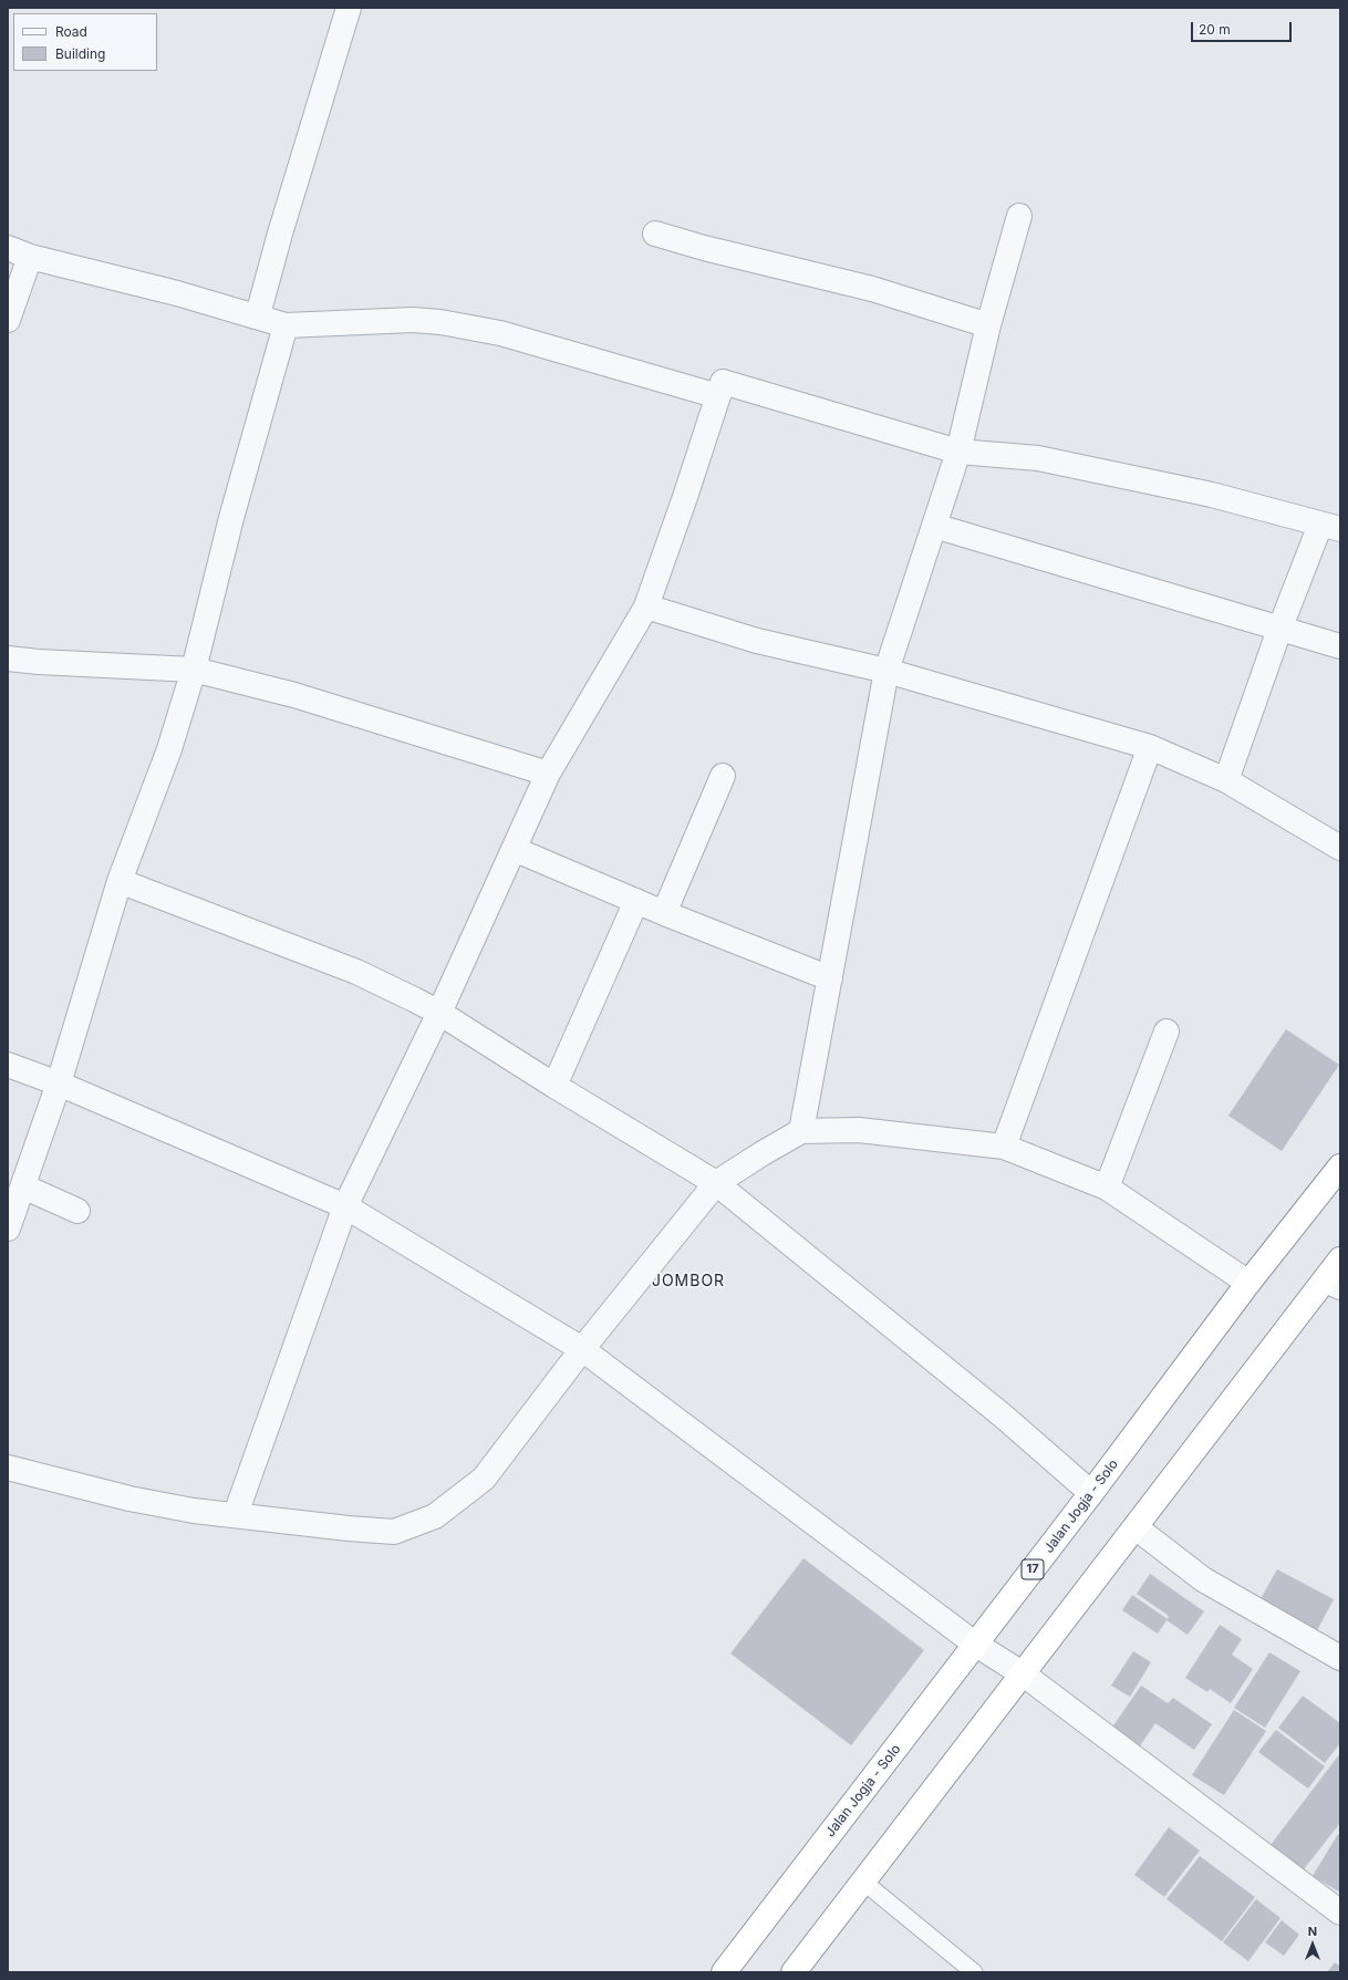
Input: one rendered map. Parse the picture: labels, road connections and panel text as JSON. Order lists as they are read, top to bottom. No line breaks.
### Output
{"streets":{"highway":["Jalan Jogja - Solo","17"]},"districts":["JOMBOR"],"legend":["Road","Building"],"scale_bar":"20 m","north":"top"}
